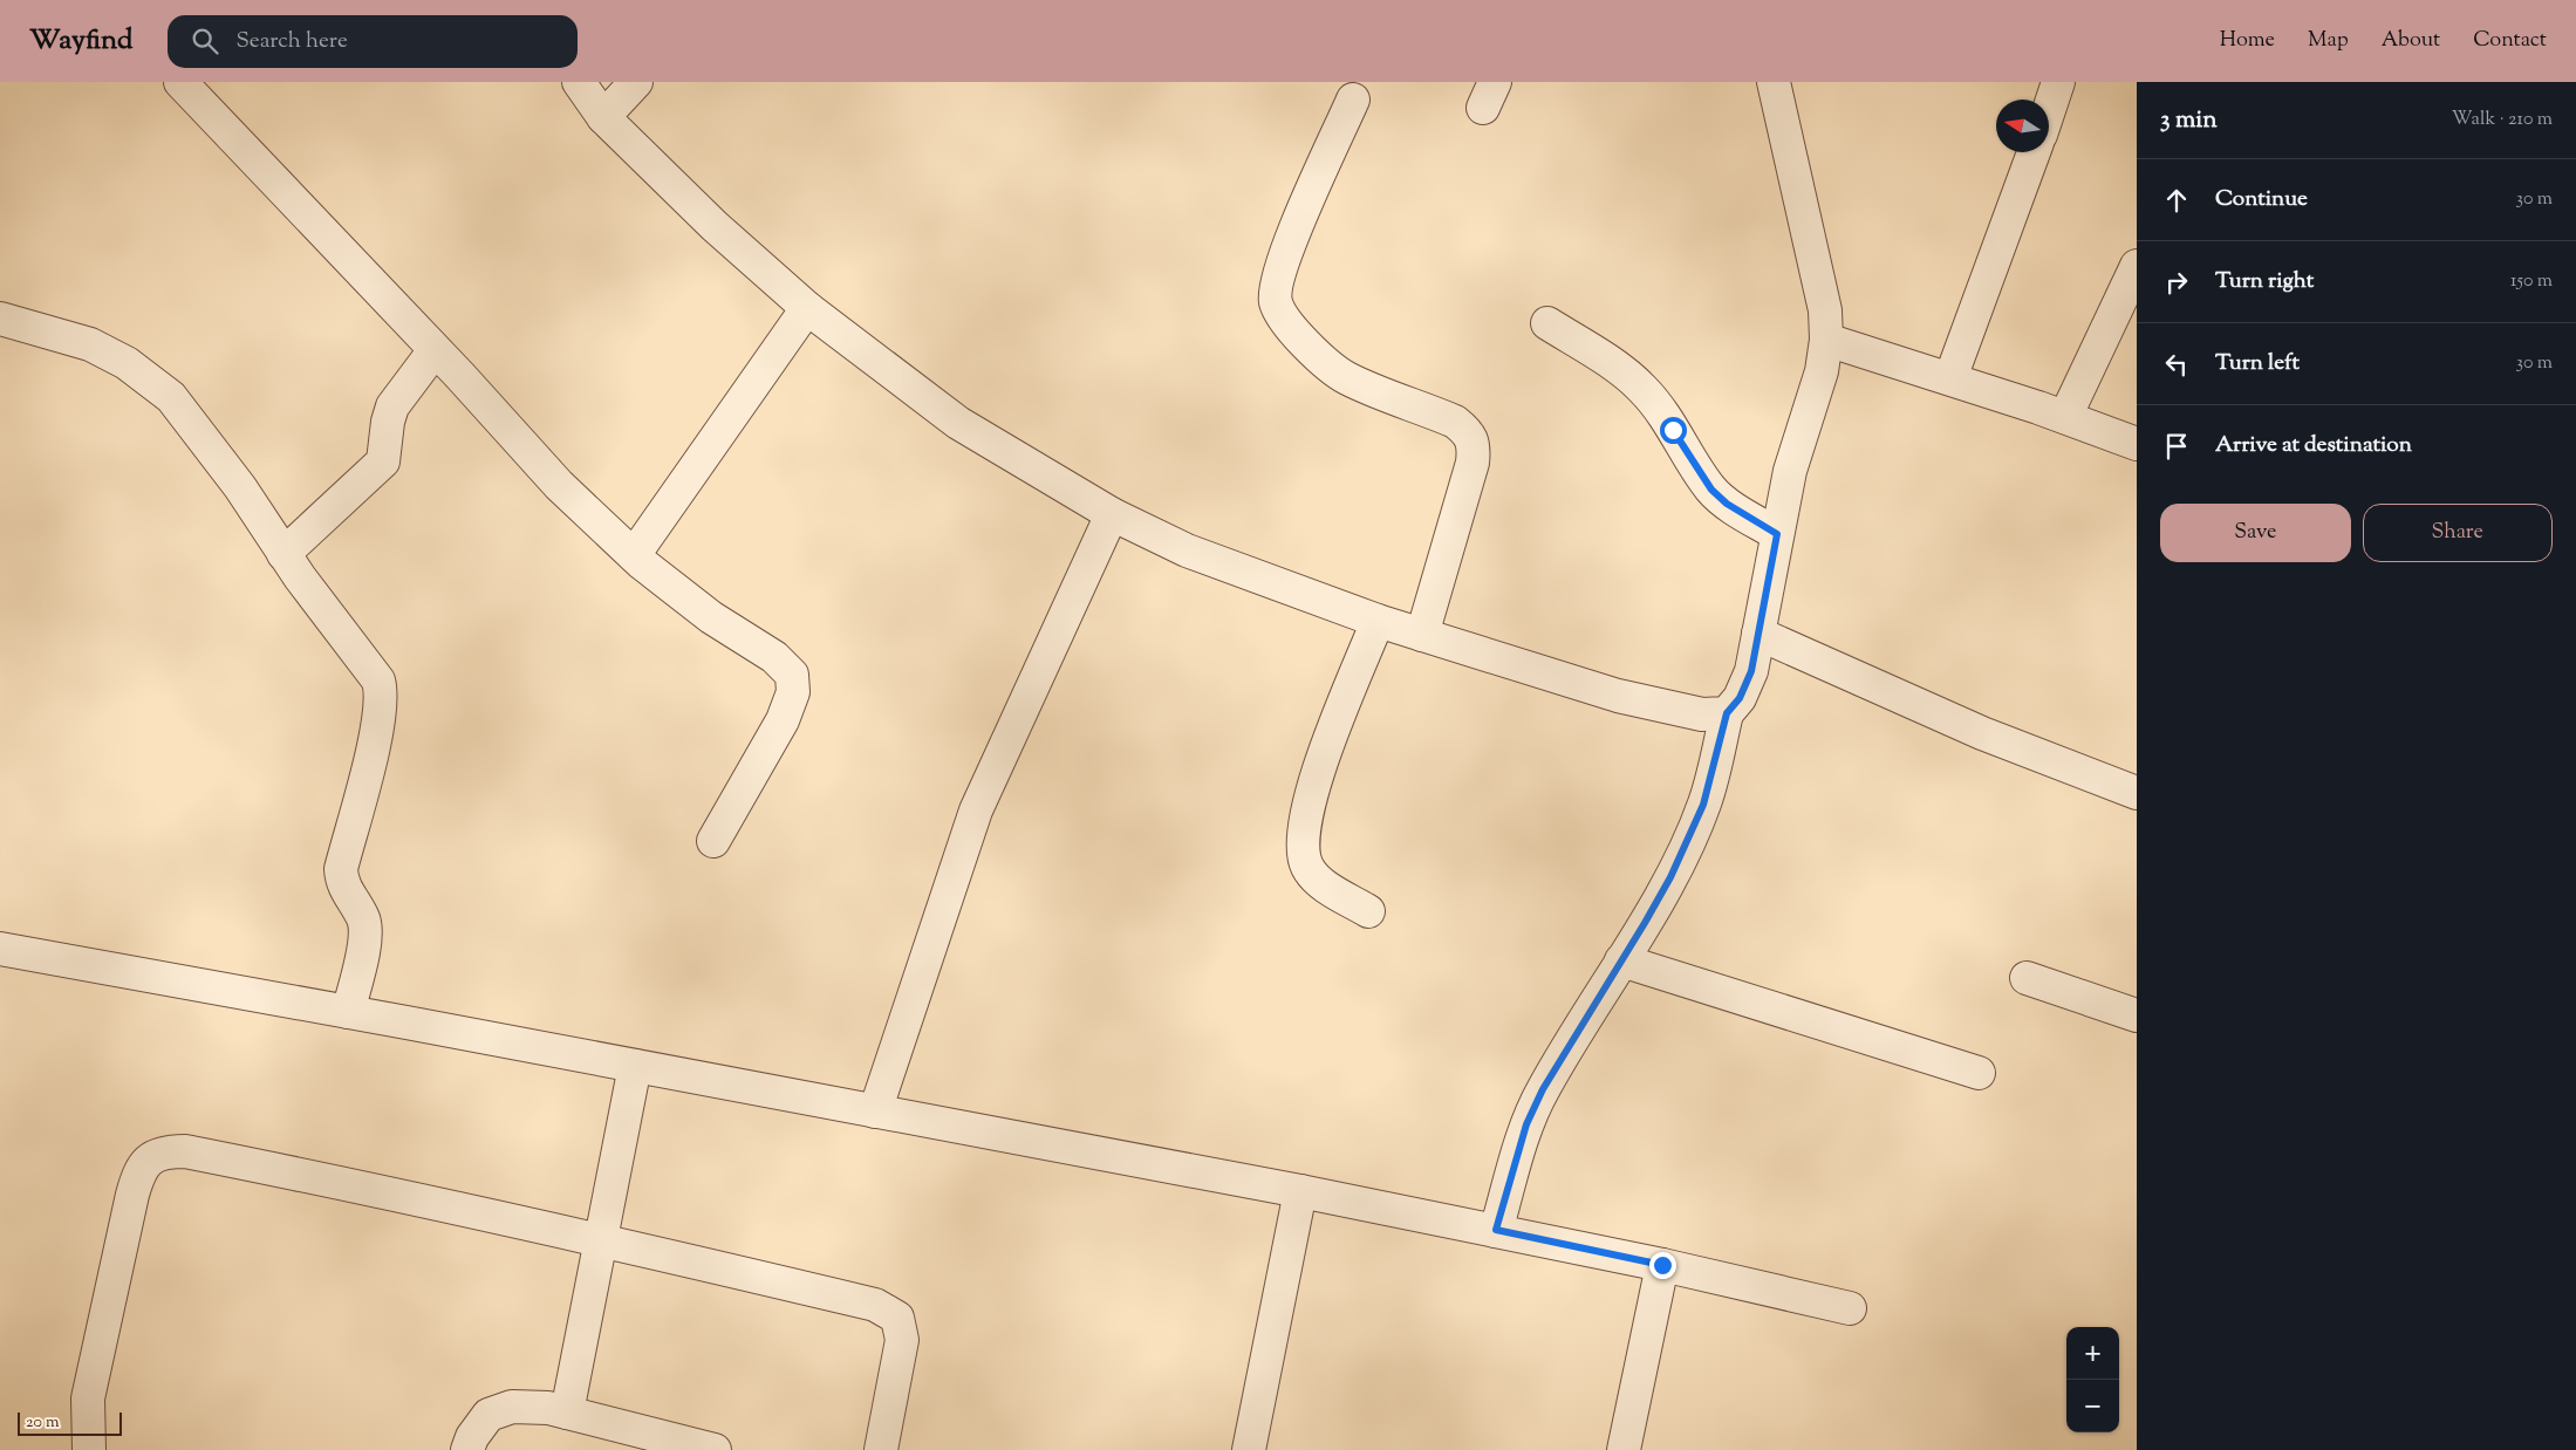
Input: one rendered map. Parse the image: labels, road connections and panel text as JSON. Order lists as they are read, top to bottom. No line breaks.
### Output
{"scale_bar":"20 m","north":"left","page":{"header":"Wayfind","search":"Search here","nav":["Home","Map","About","Contact"],"heading":["3 min","Walk · 210 m"],"list":[["Continue","30 m"],["Turn right","150 m"],["Turn left","30 m"],"Arrive at destination"],"buttons":["Save","Share"],"map_buttons":["+","−"],"scale":"20 m"}}
